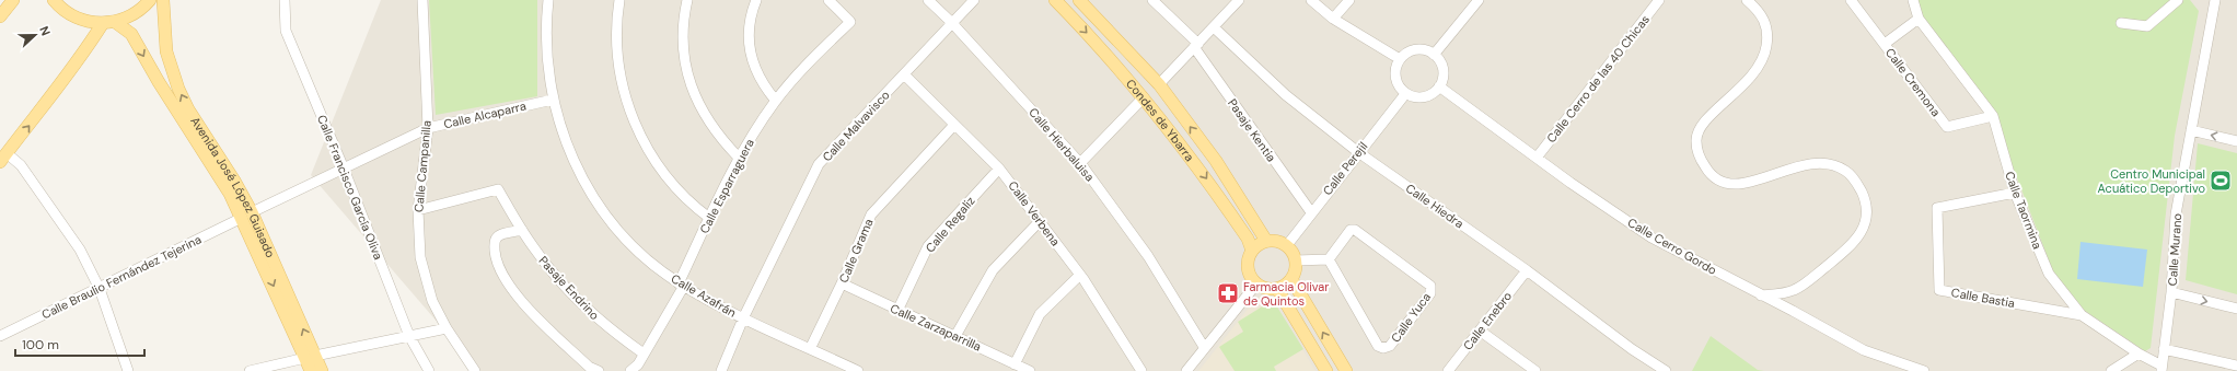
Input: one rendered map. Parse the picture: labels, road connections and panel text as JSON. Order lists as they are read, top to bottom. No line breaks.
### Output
{"streets":{"main road":["Condes de Ybarra","Avenida José López Guisado"],"street":["Calle Cerro de las 40 Chicas","Calle Cremona","Calle Alcaparra","Calle Malvavisco","Pasaje Kentia","Calle Hierbaluisa","Calle Campanilla","Calle Perejil","Calle Esparraguera","Calle Francisco García Oliva","Calle Hiedra","Calle Taormina","Calle Verbena","Calle Regaliz","Calle Cerro Gordo","Calle Murano","Calle Grama","Calle Braulio Fernández Tejerina","Pasaje Endrino","Calle Azafrán","Calle Bastia","Calle Yuca","Calle Enebro","Calle Zarzaparrilla"]},"crossings":[["Calle Cerro de las 40 Chicas","Calle Cerro Gordo"],["Calle Cremona","Calle Taormina"],["Calle Alcaparra","Calle Campanilla"],["Calle Alcaparra","Calle Francisco García Oliva"],["Calle Alcaparra","Avenida José López Guisado"],["Calle Alcaparra","Calle Braulio Fernández Tejerina"],["Calle Alcaparra","Calle Azafrán"],["Condes de Ybarra","Calle Perejil"],["Calle Malvavisco","Calle Hierbaluisa"],["Calle Malvavisco","Calle Verbena"],["Calle Malvavisco","Calle Azafrán"],["Pasaje Kentia","Calle Perejil"],["Calle Campanilla","Pasaje Endrino"],["Calle Perejil","Calle Hiedra"],["Calle Perejil","Calle Cerro Gordo"],["Calle Esparraguera","Pasaje Endrino"],["Calle Esparraguera","Calle Azafrán"],["Avenida José López Guisado","Calle Braulio Fernández Tejerina"],["Calle Hiedra","Calle Enebro"],["Calle Taormina","Calle Murano"],["Calle Taormina","Calle Bastia"],["Calle Verbena","Calle Regaliz"],["Calle Verbena","Calle Grama"],["Calle Regaliz","Calle Zarzaparrilla"],["Calle Grama","Calle Azafrán"],["Calle Grama","Calle Zarzaparrilla"]],"places":{"sports":["Centro Municipal Acuático Deportivo"],"pharmacy":["Farmacia Olivar de Quintos"]},"scale_bar":"100 m","north":"right"}
